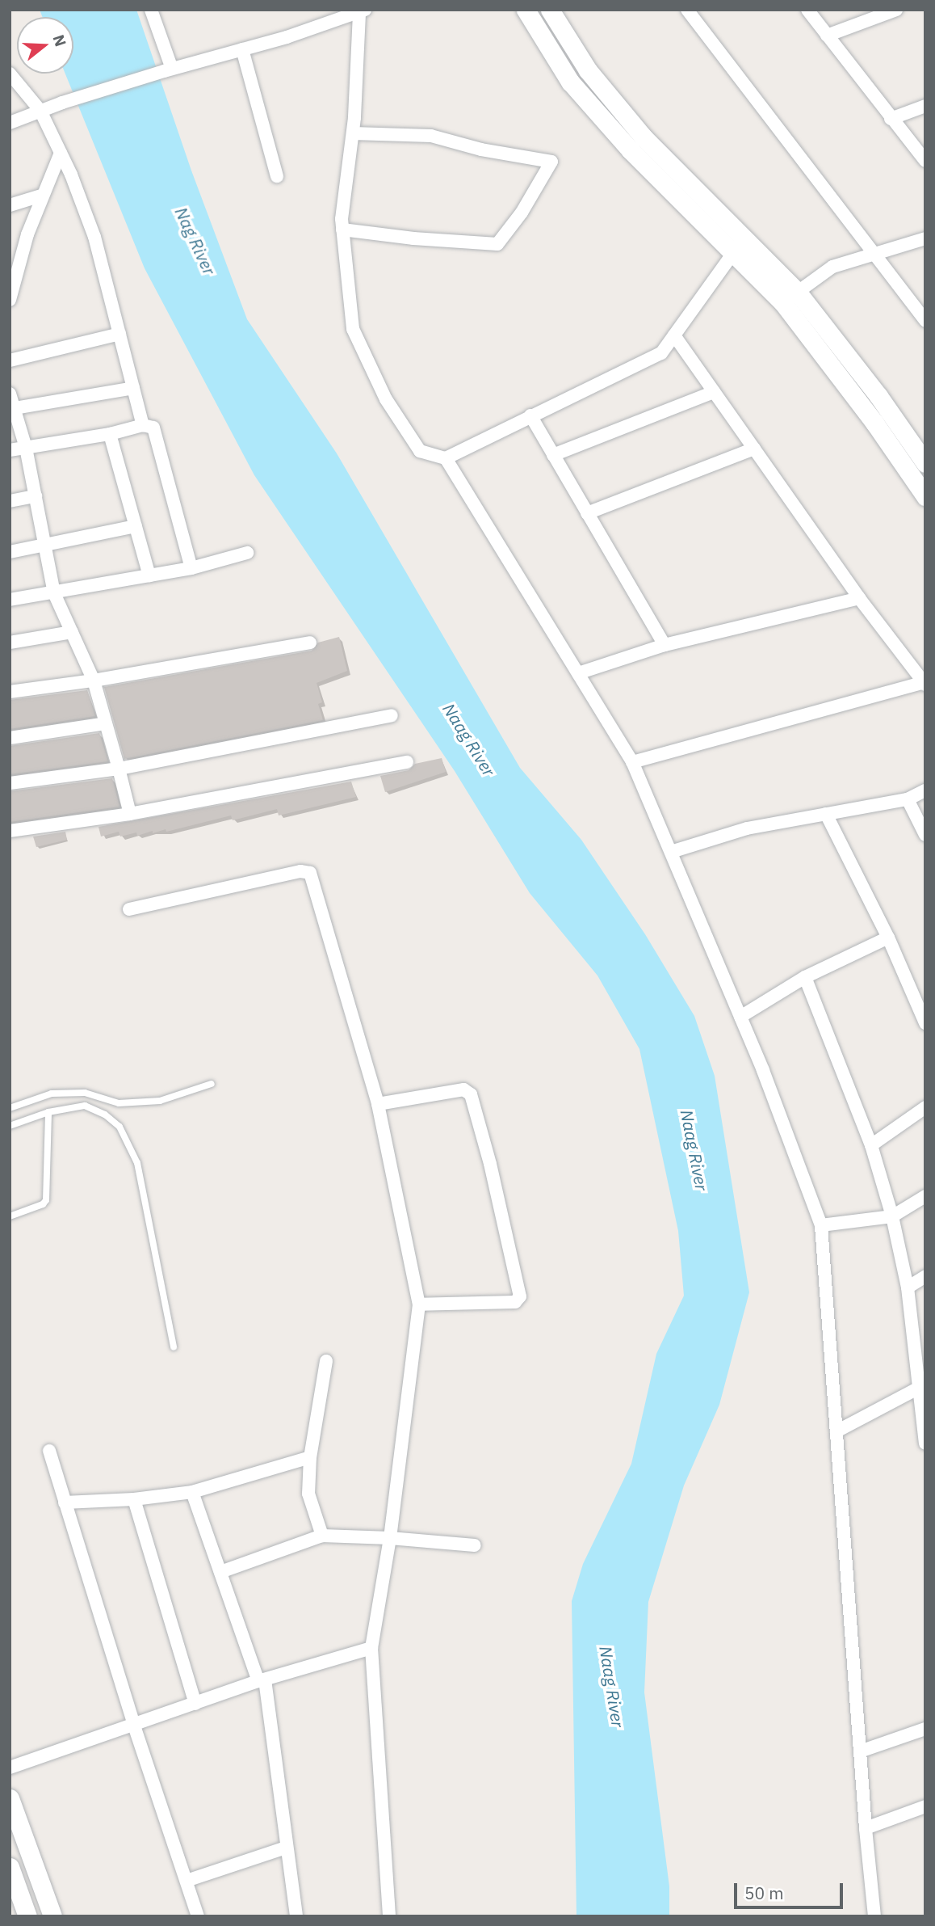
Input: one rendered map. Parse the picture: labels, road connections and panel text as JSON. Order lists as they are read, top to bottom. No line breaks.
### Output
{"water":["Nag River","Naag River"],"scale_bar":"50 m","north":"right"}
